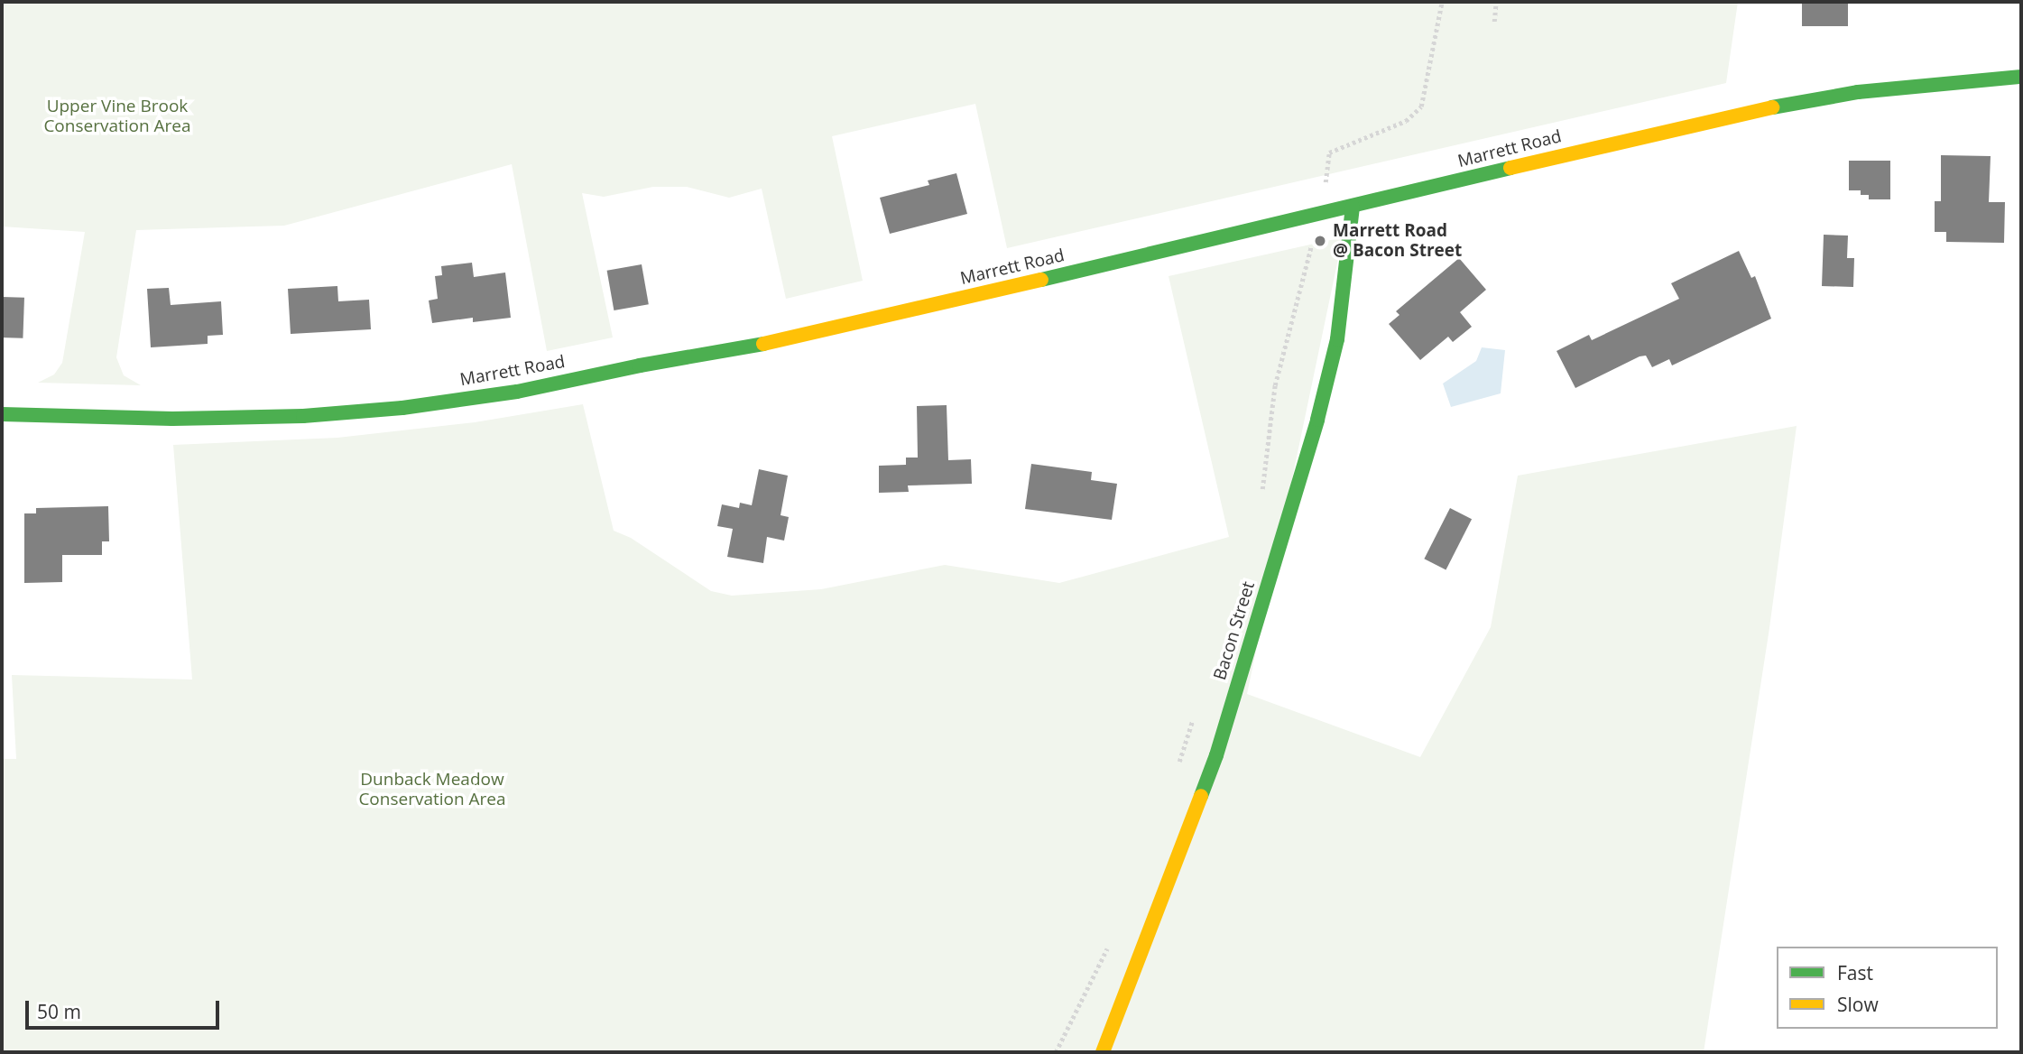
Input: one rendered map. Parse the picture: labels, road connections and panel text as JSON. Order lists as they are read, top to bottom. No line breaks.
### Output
{"streets":{"main road":["Marrett Road","Bacon Street"]},"crossings":[["Marrett Road","Bacon Street"]],"parks":["Upper Vine Brook Conservation Area","Dunback Meadow Conservation Area"],"places":["Marrett Road @ Bacon Street"],"legend":["Fast","Slow"],"scale_bar":"50 m"}
